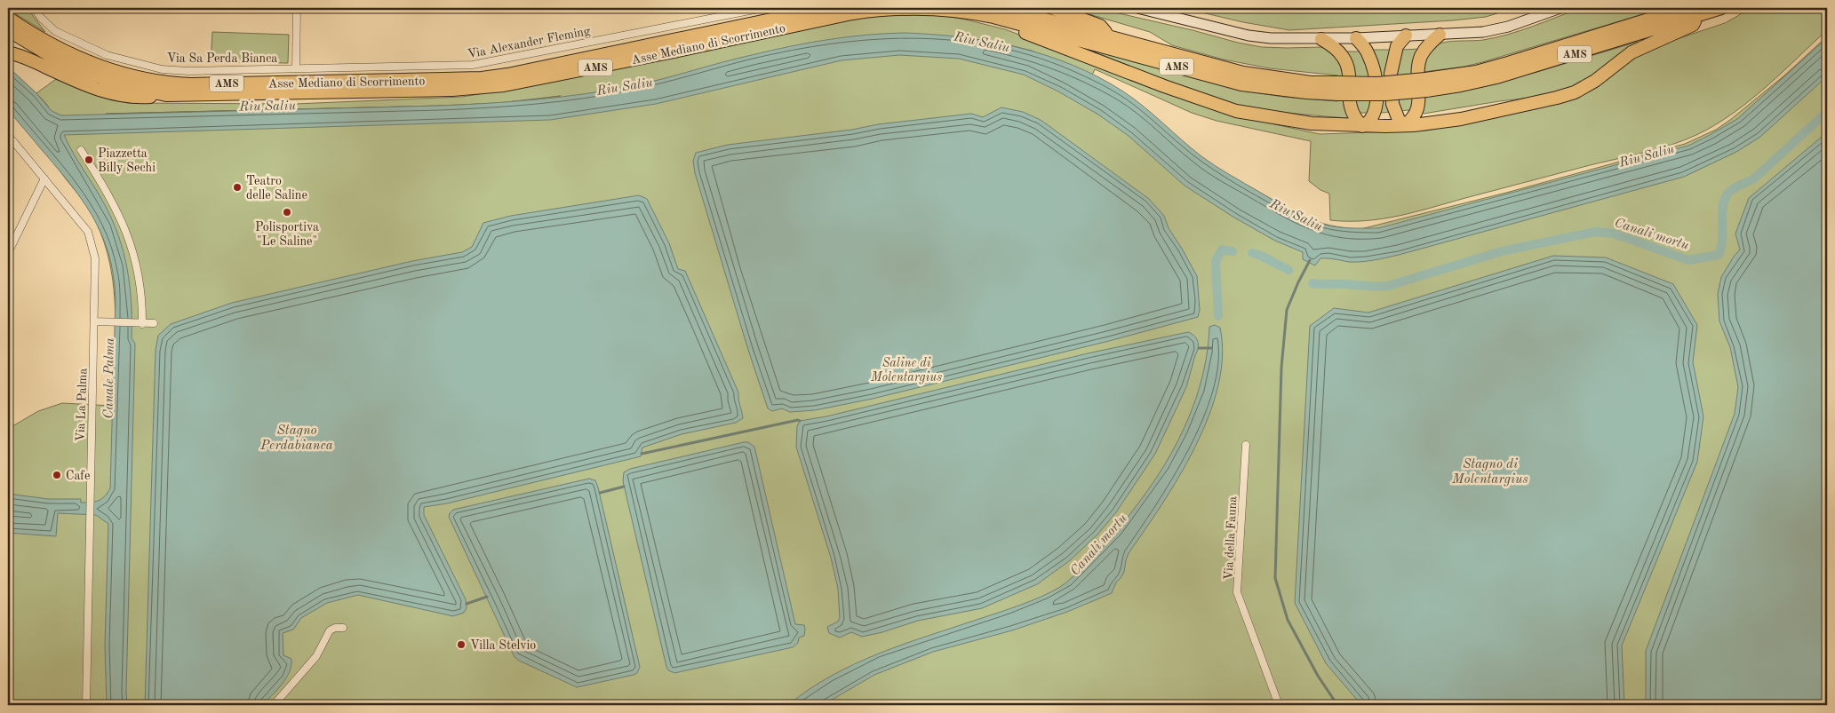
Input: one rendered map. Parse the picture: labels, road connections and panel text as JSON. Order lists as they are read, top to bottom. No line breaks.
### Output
{"streets":{"highway":["Asse Mediano di Scorrimento","AMS"],"street":["Via Alexander Fleming","Via Sa Perda Bianca","Via La Palma","Via della Fauna"]},"crossings":[["Via Alexander Fleming","Via Sa Perda Bianca"]],"water":["Riu Saliu","Canali mortu","Canale Palma","Stagno Perdabianca","Stagno di Molentargius"],"parks":["Saline di Molentargius"],"places":["Piazzetta Billy Sechi","Teatro delle Saline","Polisportiva \"Le Saline\"","Cafe","Villa Stelvio"]}
